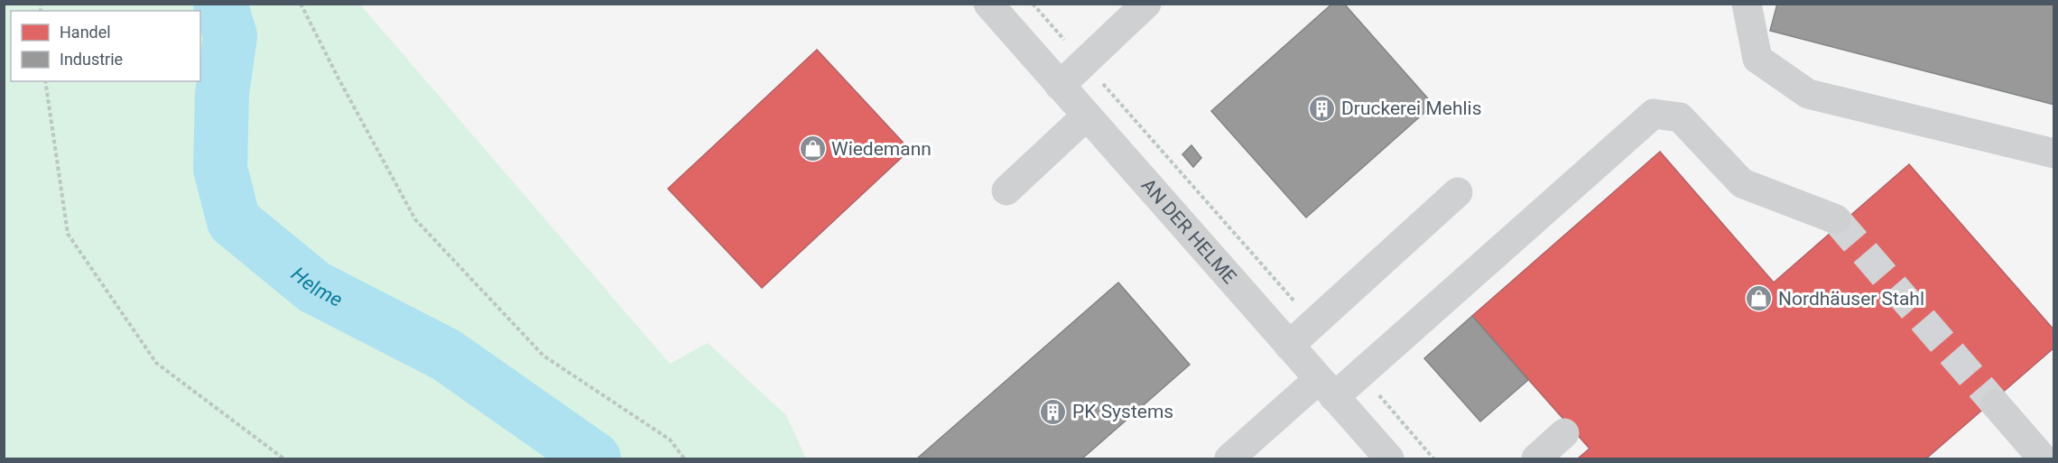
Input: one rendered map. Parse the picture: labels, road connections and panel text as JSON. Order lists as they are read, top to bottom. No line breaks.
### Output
{"streets":{"street":["AN DER HELME"]},"water":["Helme"],"places":{"building":["Druckerei Mehlis","PK Systems"],"shop":["Wiedemann","Nordhäuser Stahl"]},"legend":["Handel","Industrie"]}
